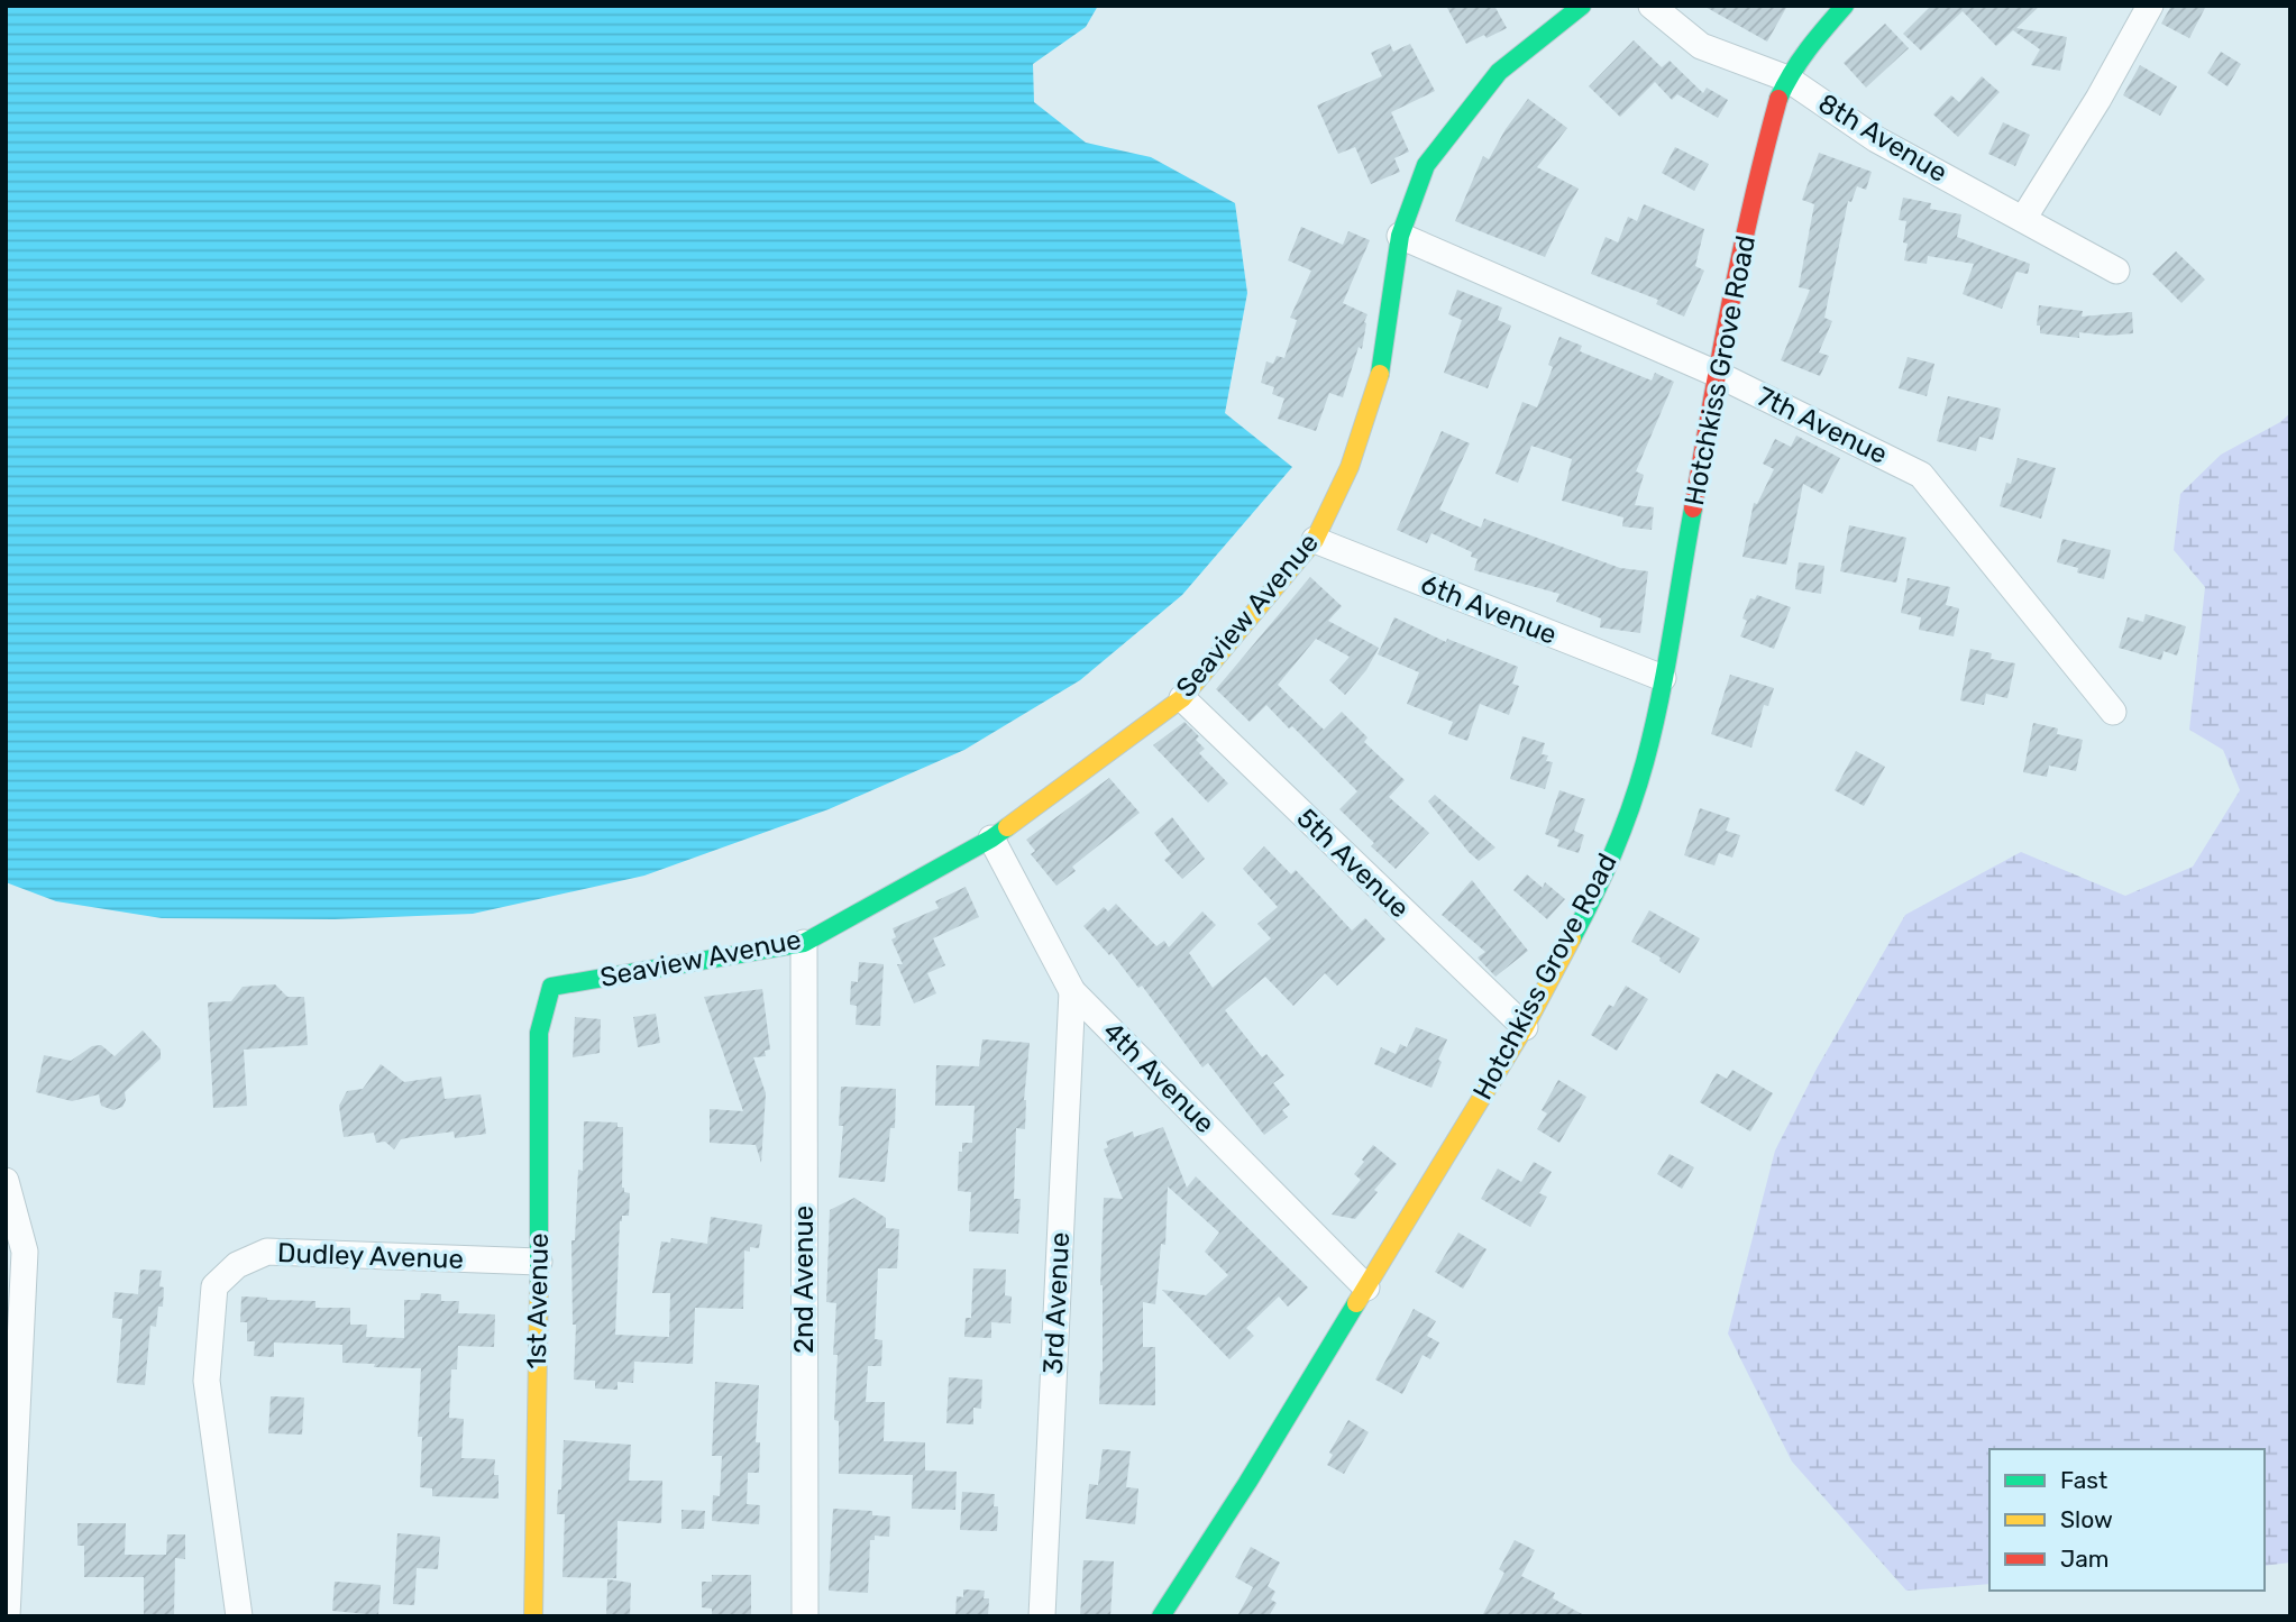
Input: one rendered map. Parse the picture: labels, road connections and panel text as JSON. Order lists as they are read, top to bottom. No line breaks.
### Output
{"streets":{"street":["8th Avenue","Hotchkiss Grove Road","7th Avenue","6th Avenue","Seaview Avenue","5th Avenue","4th Avenue","Dudley Avenue","2nd Avenue","1st Avenue","3rd Avenue"]},"crossings":[["8th Avenue","Hotchkiss Grove Road"],["Hotchkiss Grove Road","7th Avenue"],["Hotchkiss Grove Road","6th Avenue"],["Hotchkiss Grove Road","5th Avenue"],["Hotchkiss Grove Road","4th Avenue"],["7th Avenue","Seaview Avenue"],["6th Avenue","Seaview Avenue"],["Seaview Avenue","5th Avenue"],["Seaview Avenue","4th Avenue"],["Seaview Avenue","2nd Avenue"],["Seaview Avenue","1st Avenue"],["4th Avenue","3rd Avenue"],["Dudley Avenue","1st Avenue"]],"legend":["Fast","Slow","Jam"]}
